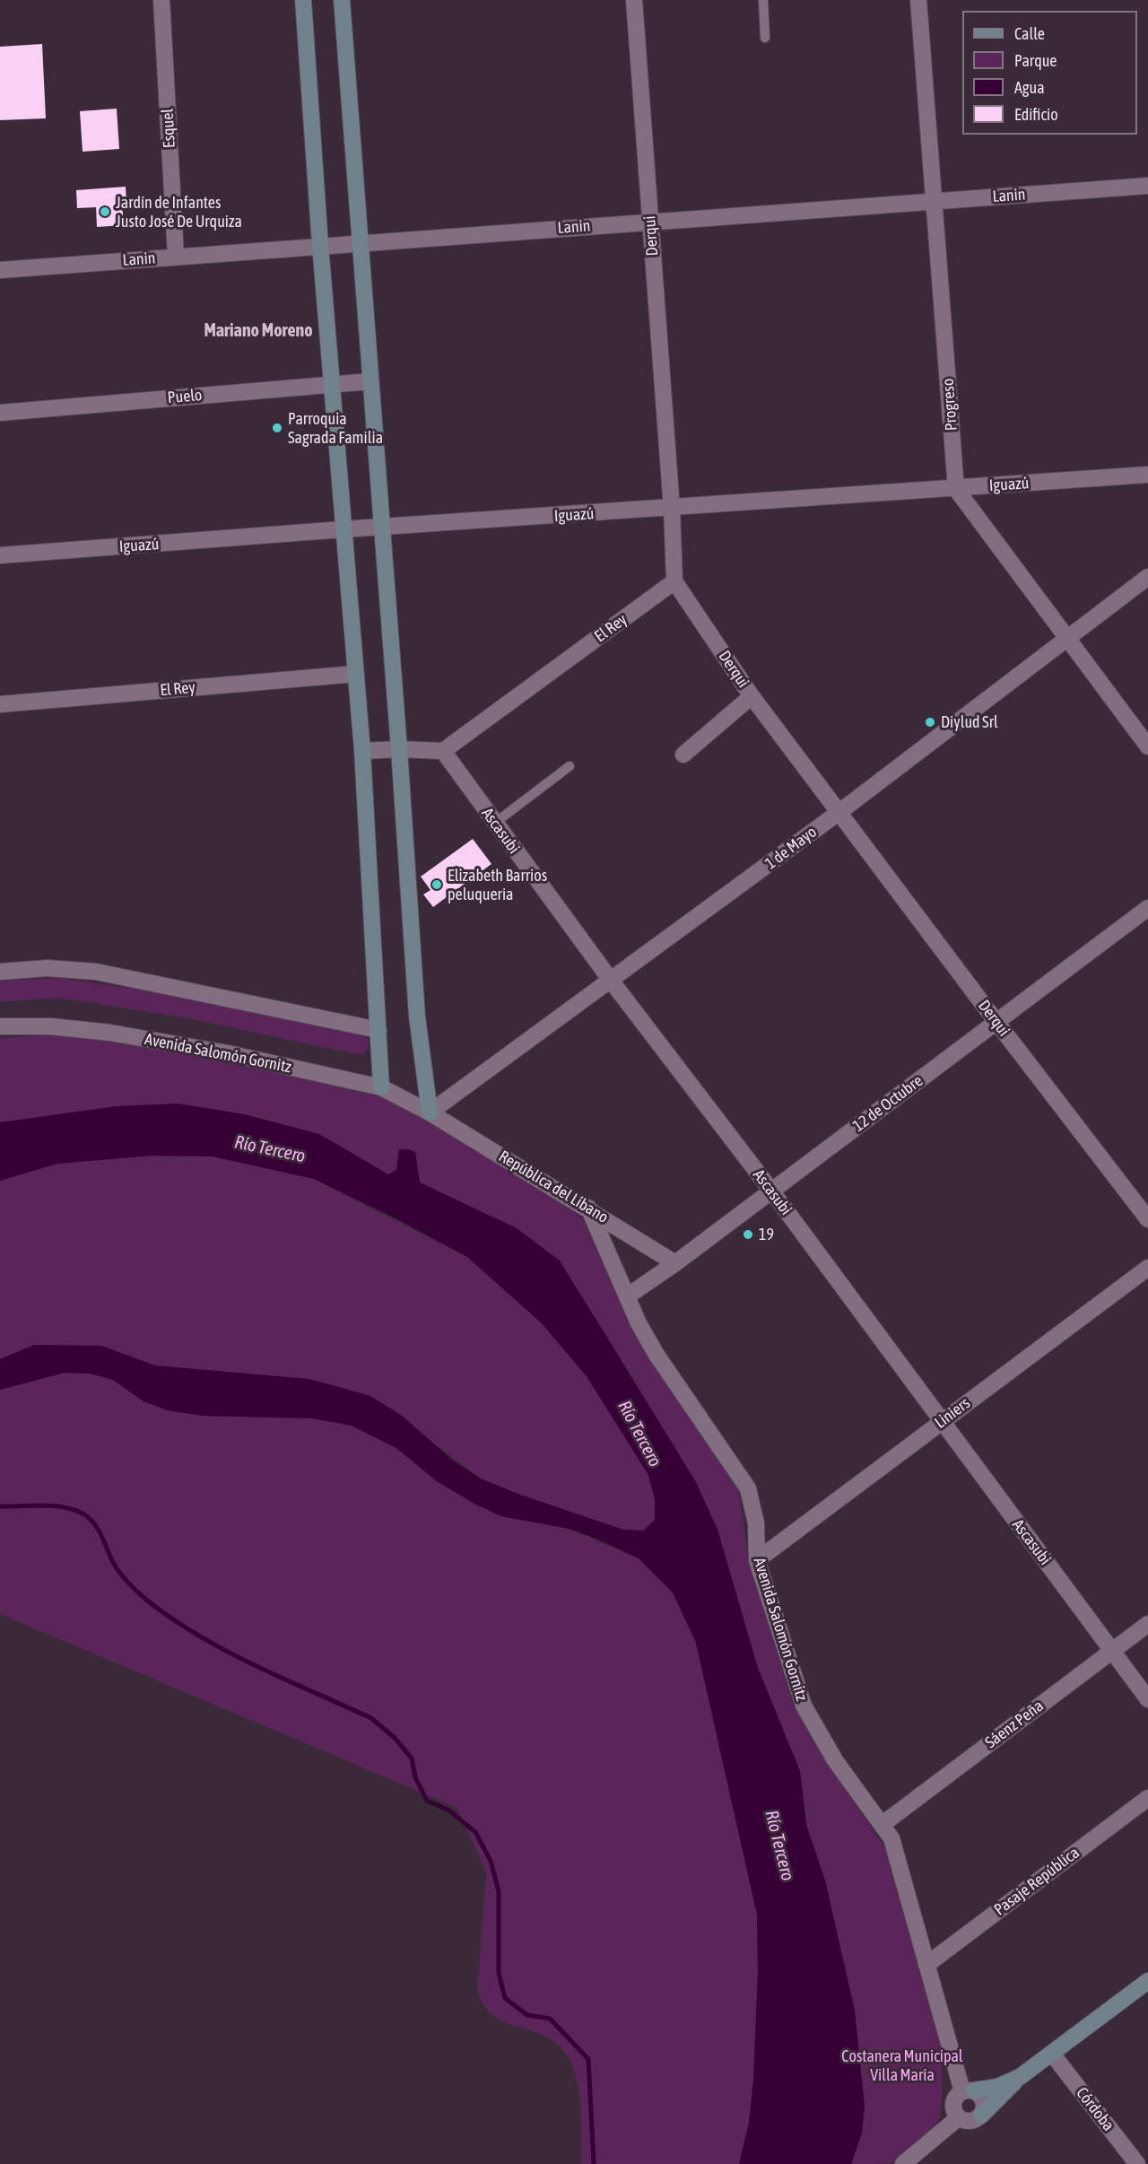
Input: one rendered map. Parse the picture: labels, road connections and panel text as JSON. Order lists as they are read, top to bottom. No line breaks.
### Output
{"streets":{"street":["Esquel","Lanin","Derqui","Puelo","Progreso","Iguazú","El Rey","Ascasubi","1 de Mayo","Avenida Salomón Gornitz","12 de Octubre","República del Líbano","Liniers","Sáenz Peña","Pasaje República","Córdoba"]},"crossings":[["Esquel","Lanin"],["Lanin","Derqui"],["Lanin","Progreso"],["Derqui","Iguazú"],["Derqui","El Rey"],["Derqui","1 de Mayo"],["Derqui","12 de Octubre"],["Progreso","Iguazú"],["El Rey","Ascasubi"],["Ascasubi","1 de Mayo"],["Ascasubi","12 de Octubre"],["Ascasubi","Liniers"],["Ascasubi","Sáenz Peña"],["1 de Mayo","Avenida Salomón Gornitz"],["1 de Mayo","República del Líbano"],["Avenida Salomón Gornitz","12 de Octubre"],["Avenida Salomón Gornitz","República del Líbano"],["Avenida Salomón Gornitz","Liniers"],["Avenida Salomón Gornitz","Sáenz Peña"],["Avenida Salomón Gornitz","Pasaje República"],["12 de Octubre","República del Líbano"]],"districts":["Mariano Moreno"],"water":["Río Tercero"],"parks":["Costanera Municipal Villa María"],"places":["Jardín de Infantes Justo José De Urquiza","Parroquia Sagrada Familia","Diylud Srl","Elizabeth Barrios peluqueria","19"],"legend":["Calle","Parque","Agua","Edificio"]}
